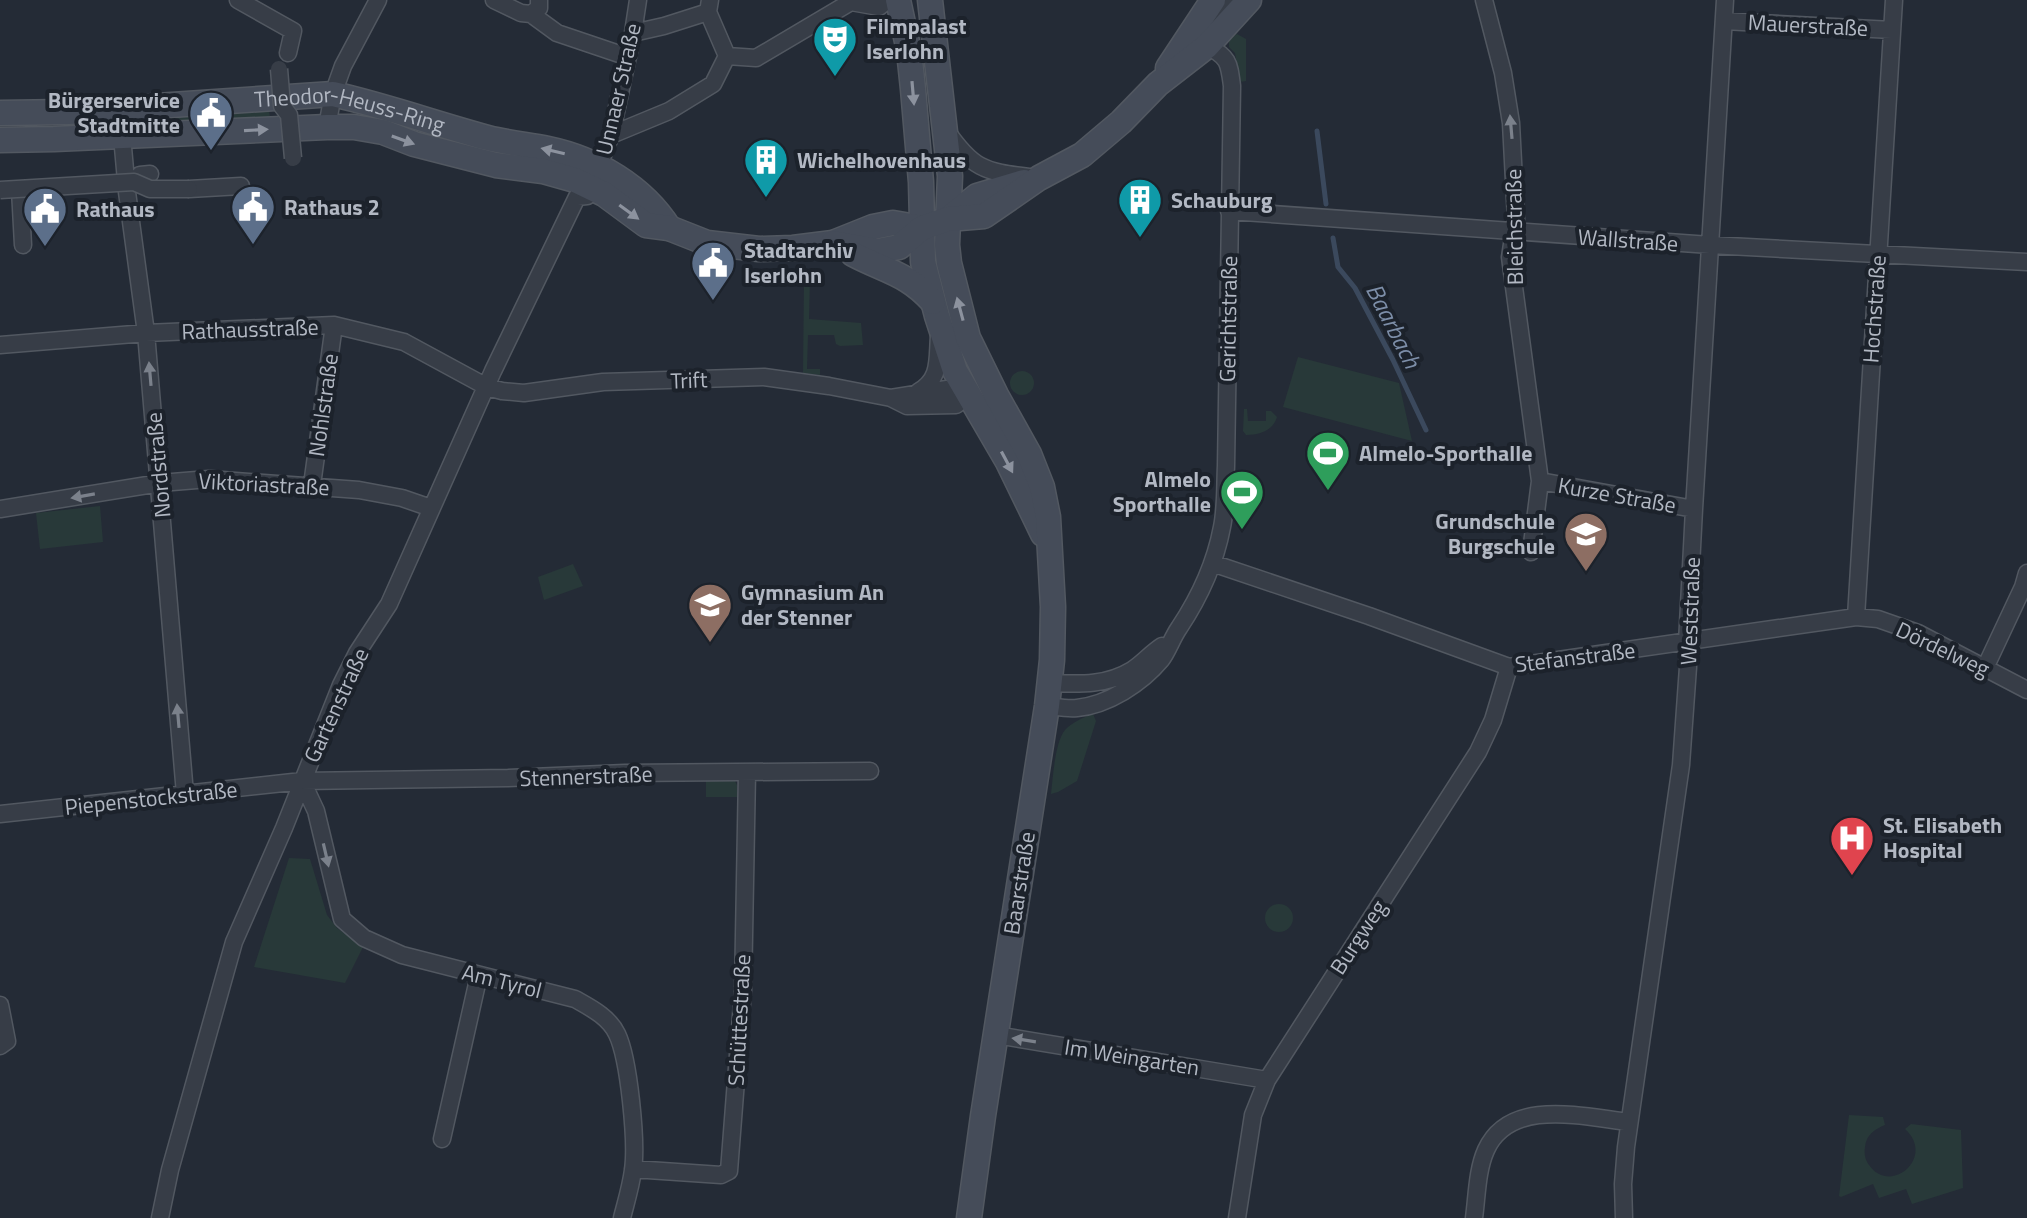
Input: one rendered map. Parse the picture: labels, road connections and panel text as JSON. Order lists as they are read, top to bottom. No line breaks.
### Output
{"streets":{"main road":["Theodor-Heuss-Ring","Baarstraße"],"street":["Mauerstraße","Unnaer Straße","Bleichstraße","Wallstraße","Hochstraße","Gerichtstraße","Rathausstraße","Trift","Nohlstraße","Nordstraße","Viktoriastraße","Kurze Straße","Weststraße","Dördelweg","Stefanstraße","Gartenstraße","Stennerstraße","Piepenstockstraße","Burgweg","Am Tyrol","Schüttestraße","Im Weingarten"]},"crossings":[["Mauerstraße","Hochstraße"],["Mauerstraße","Weststraße"],["Unnaer Straße","Theodor-Heuss-Ring"],["Unnaer Straße","Gartenstraße"],["Theodor-Heuss-Ring","Nordstraße"],["Theodor-Heuss-Ring","Gartenstraße"],["Theodor-Heuss-Ring","Baarstraße"],["Bleichstraße","Wallstraße"],["Bleichstraße","Kurze Straße"],["Wallstraße","Hochstraße"],["Wallstraße","Gerichtstraße"],["Wallstraße","Weststraße"],["Hochstraße","Dördelweg"],["Hochstraße","Stefanstraße"],["Gerichtstraße","Stefanstraße"],["Gerichtstraße","Baarstraße"],["Rathausstraße","Trift"],["Rathausstraße","Nohlstraße"],["Rathausstraße","Nordstraße"],["Rathausstraße","Gartenstraße"],["Trift","Gartenstraße"],["Trift","Baarstraße"],["Nohlstraße","Viktoriastraße"],["Nordstraße","Viktoriastraße"],["Nordstraße","Piepenstockstraße"],["Viktoriastraße","Gartenstraße"],["Kurze Straße","Weststraße"],["Weststraße","Stefanstraße"],["Dördelweg","Stefanstraße"],["Stefanstraße","Burgweg"],["Gartenstraße","Stennerstraße"],["Gartenstraße","Piepenstockstraße"],["Gartenstraße","Am Tyrol"],["Stennerstraße","Piepenstockstraße"],["Stennerstraße","Am Tyrol"],["Stennerstraße","Schüttestraße"],["Piepenstockstraße","Am Tyrol"],["Baarstraße","Im Weingarten"],["Burgweg","Im Weingarten"],["Am Tyrol","Schüttestraße"]],"one_way":["Bleichstraße","Nordstraße","Viktoriastraße","Am Tyrol","Im Weingarten"],"water":["Baarbach"],"places":{"theatre":["Filmpalast Iserlohn"],"public building":["Bürgerservice Stadtmitte","Rathaus 2","Rathaus","Stadtarchiv Iserlohn"],"building":["Wichelhovenhaus","Schauburg"],"sports":["Almelo-Sporthalle","Almelo Sporthalle"],"school or university":["Grundschule Burgschule","Gymnasium An der Stenner"],"hospital":["St. Elisabeth Hospital"]}}
